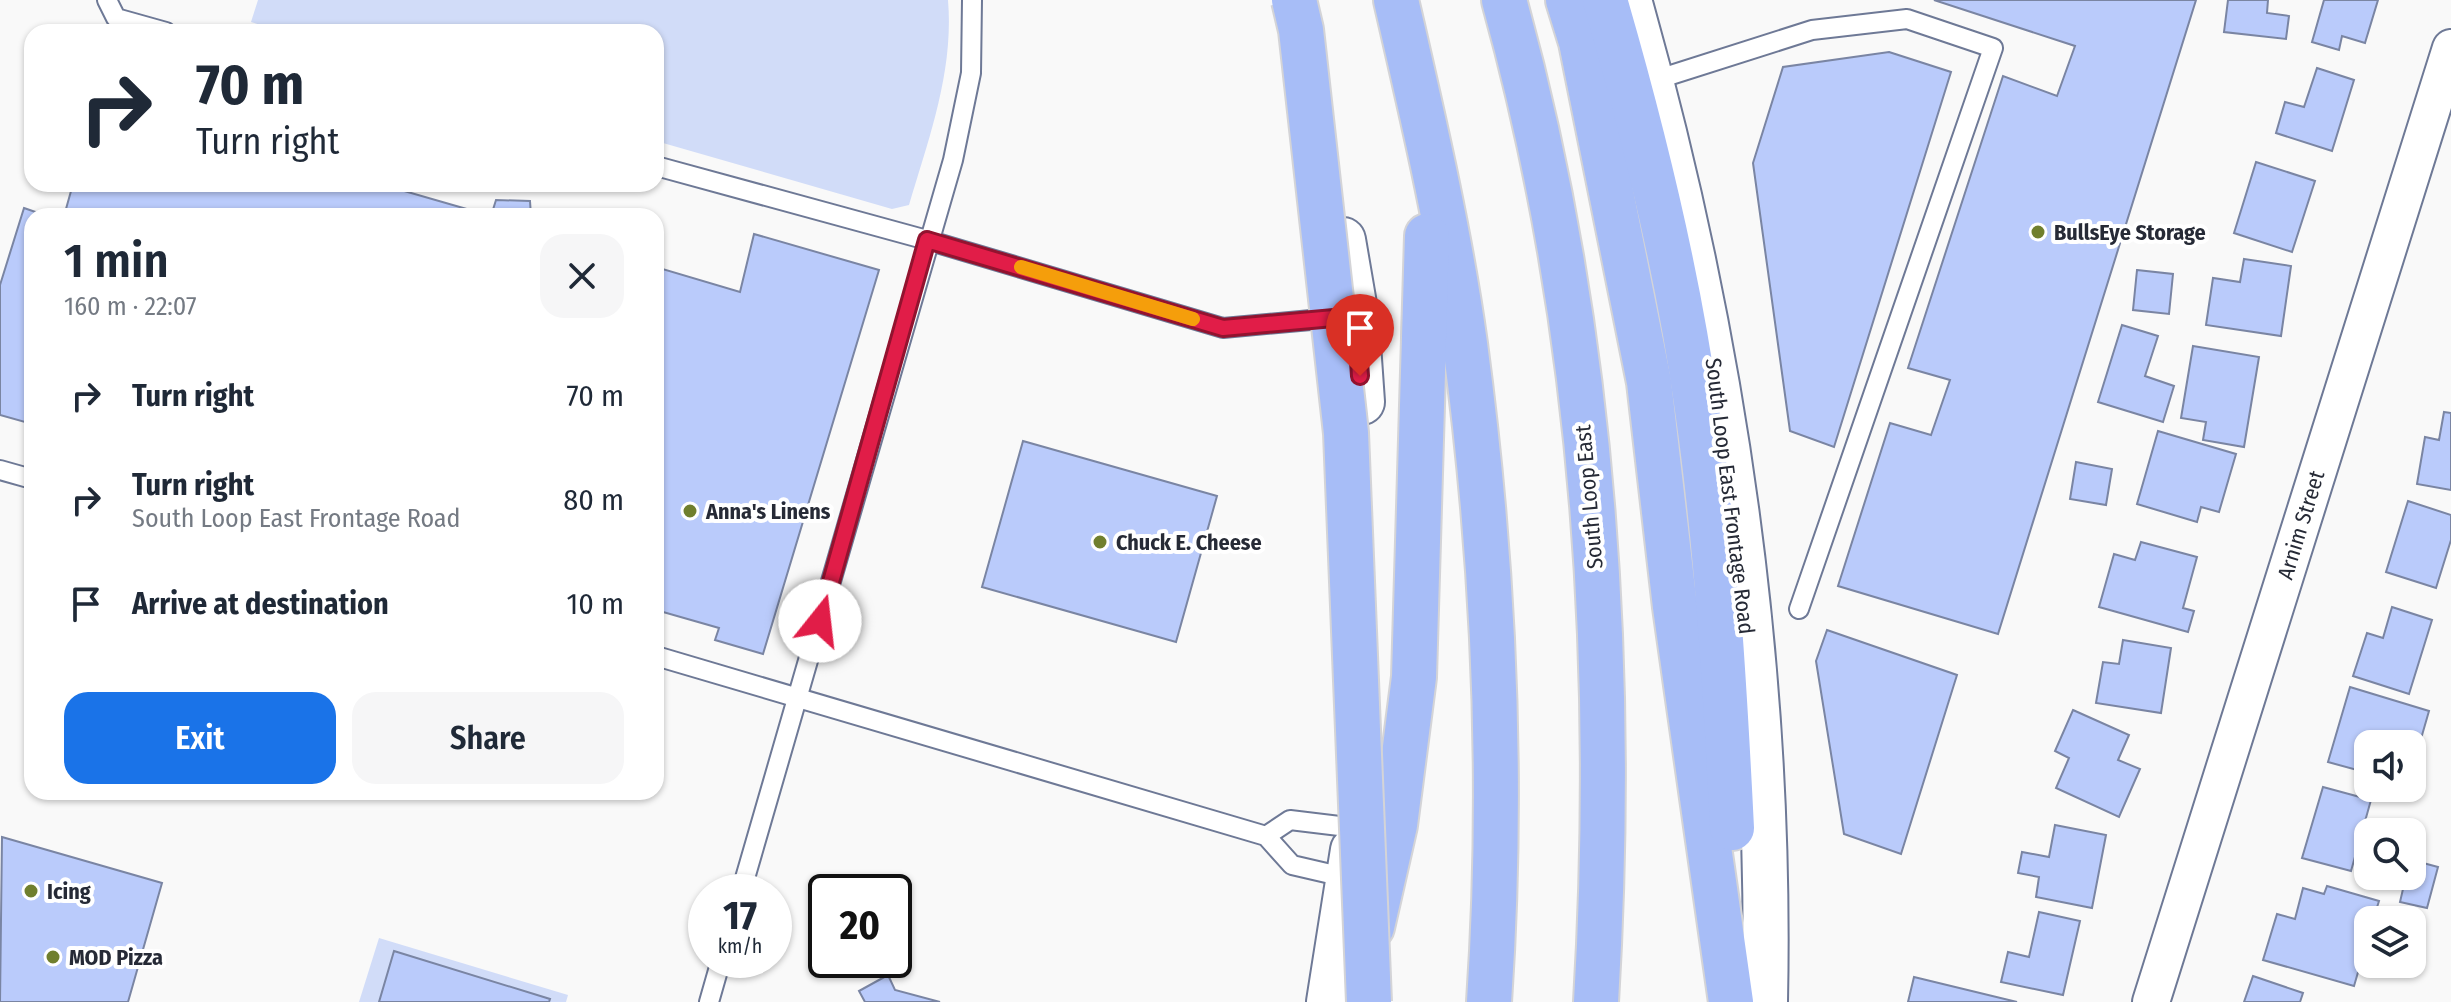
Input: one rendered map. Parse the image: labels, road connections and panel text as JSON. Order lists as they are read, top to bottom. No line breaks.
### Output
{"streets":{"highway":["South Loop East"],"main road":["South Loop East Frontage Road"],"street":["Arnim Street"]},"places":["BullsEye Storage","Anna's Linens","Chuck E. Cheese","Icing","MOD Pizza"],"page":{"turn":["70 m","Turn right"],"heading":["1 min","160 m · 22:07"],"list":[{"name":"Turn right","value":"70 m"},{"name":"Turn right","note":"South Loop East Frontage Road","value":"80 m"},{"name":"Arrive at destination","value":"10 m"}],"buttons":["Exit","Share"],"speed":"17 km/h","limit":"20"}}
